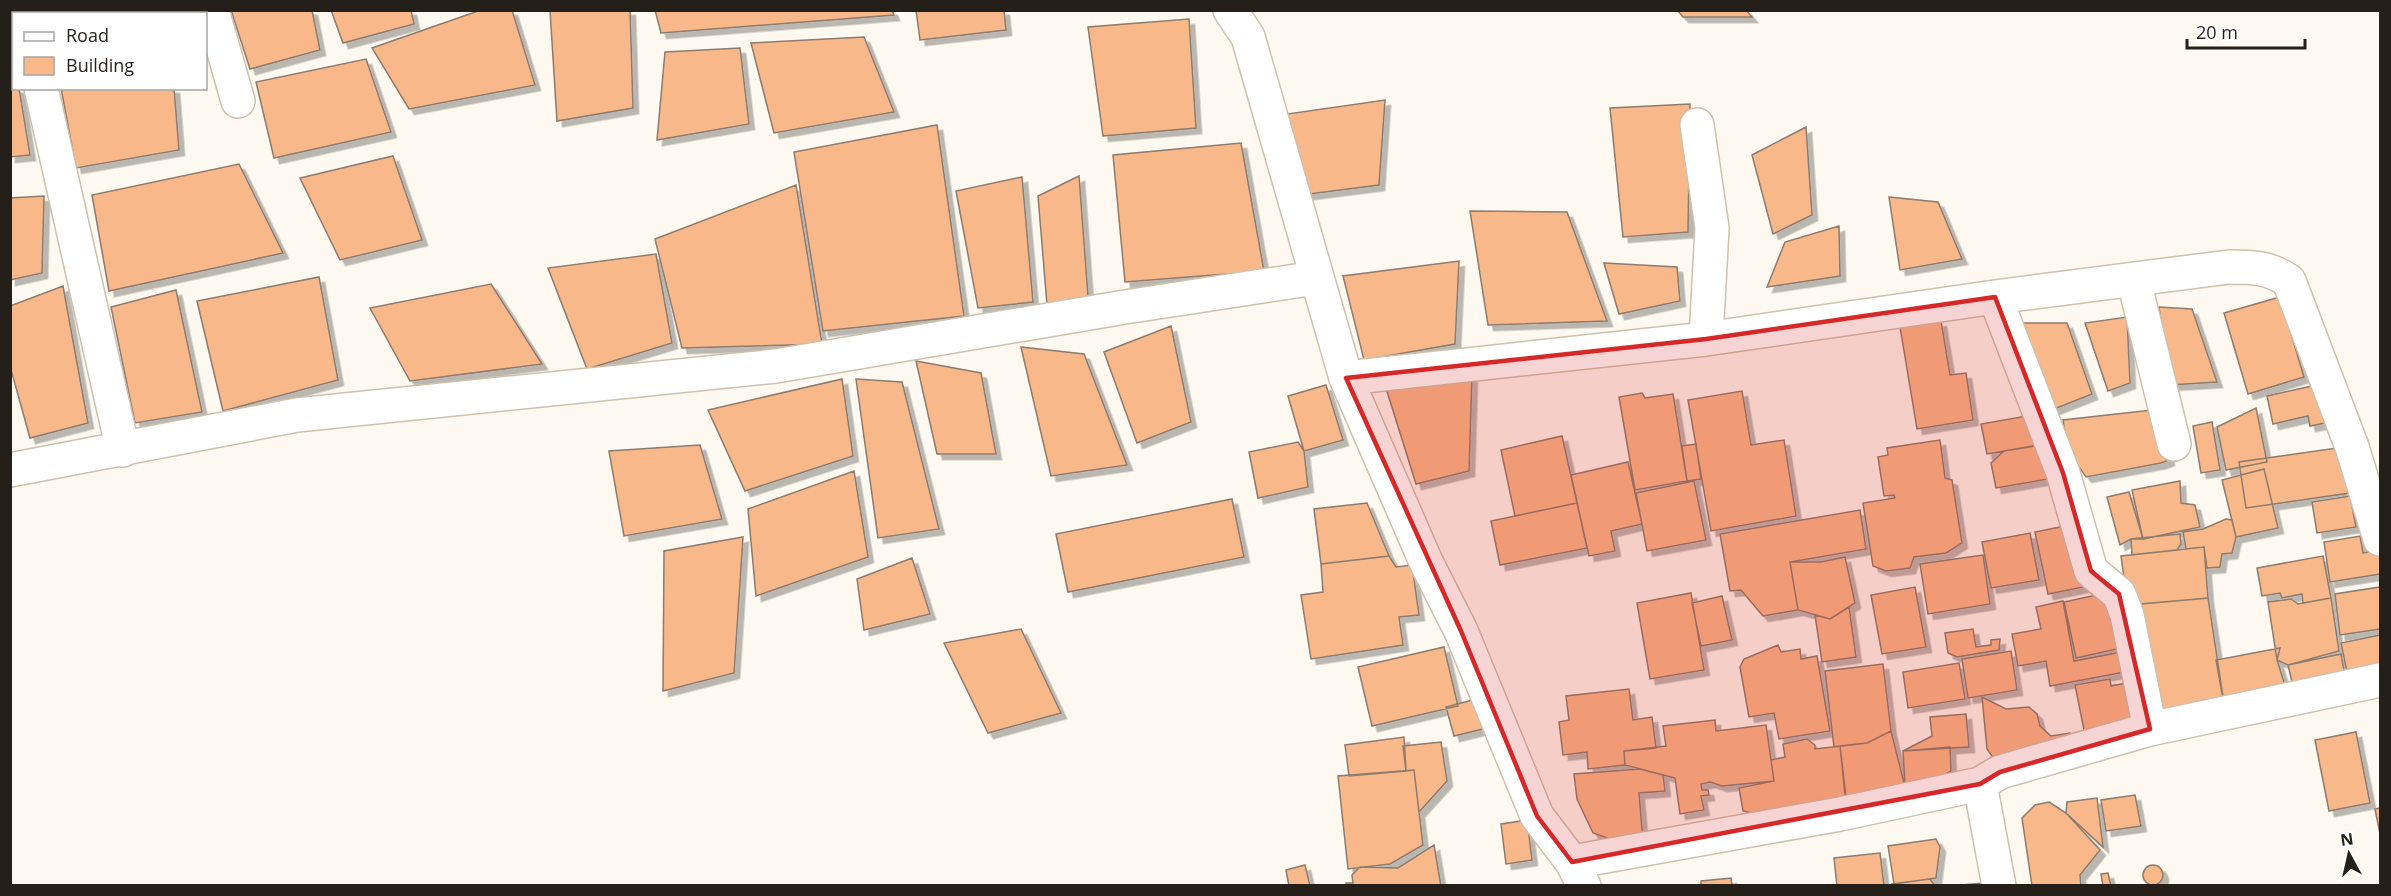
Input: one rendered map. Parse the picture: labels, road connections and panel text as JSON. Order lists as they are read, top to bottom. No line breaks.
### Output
{"legend":["Road","Building"],"scale_bar":"20 m","north":"top"}
